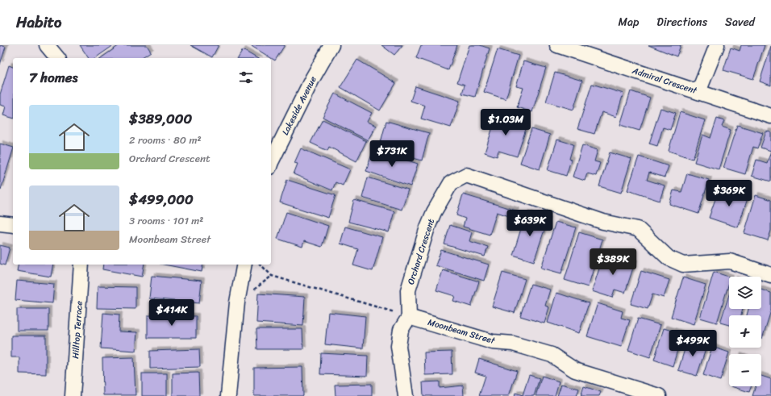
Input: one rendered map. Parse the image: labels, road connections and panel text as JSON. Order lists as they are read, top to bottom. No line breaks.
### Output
{"streets":{"street":["Admiral Crescent","Lakeside Avenue","Orchard Crescent","Hilltop Terrace","Moonbeam Street"]},"crossings":[["Orchard Crescent","Moonbeam Street"]],"page":{"header":"Habito","nav":["Map","Directions","Saved"],"heading":"7 homes","list":[{"name":"$389,000","note":"2 rooms · 80 m² · Orchard Crescent"},{"name":"$499,000","note":"3 rooms · 101 m² · Moonbeam Street"}],"price":["$1.03M","$731K","$369K","$639K","$389K","$414K","$499K"],"map_buttons":["+","−"]}}
